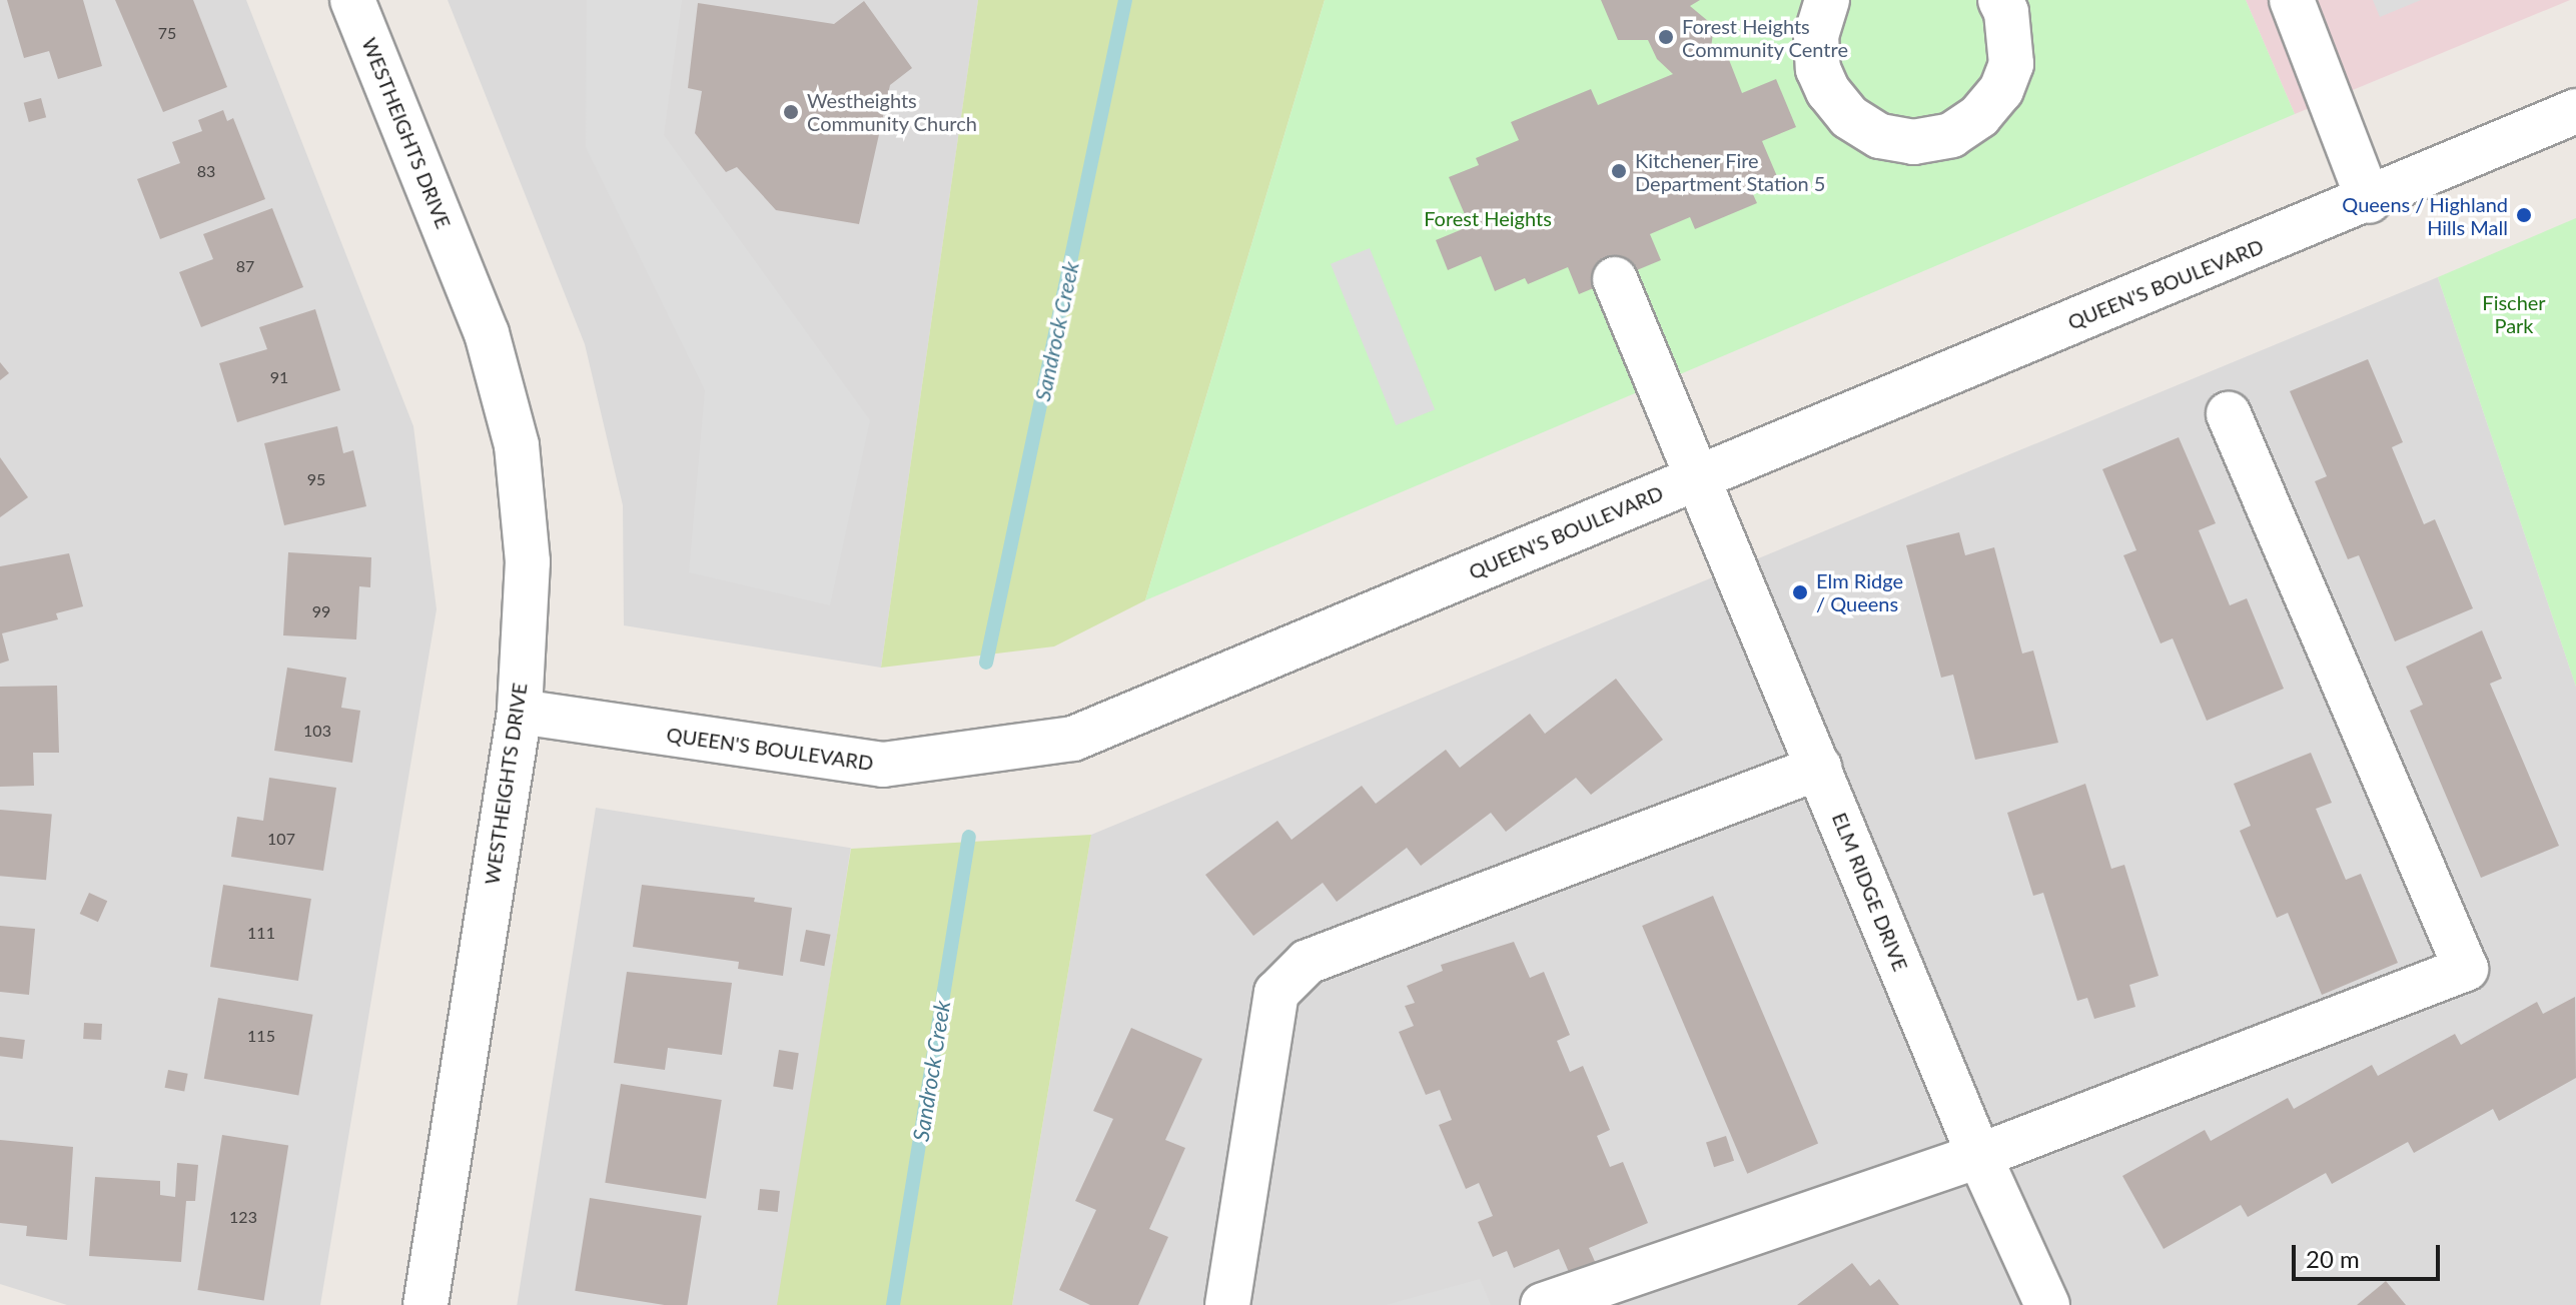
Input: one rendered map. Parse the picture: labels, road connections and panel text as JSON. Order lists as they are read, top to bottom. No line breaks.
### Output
{"streets":{"street":["WESTHEIGHTS DRIVE","QUEEN'S BOULEVARD","ELM RIDGE DRIVE"]},"crossings":[["WESTHEIGHTS DRIVE","QUEEN'S BOULEVARD"],["QUEEN'S BOULEVARD","ELM RIDGE DRIVE"]],"water":["Sandrock Creek"],"parks":["Forest Heights","Fischer Park"],"places":["Forest Heights Community Centre","Westheights Community Church","Kitchener Fire Department Station 5","Queens / Highland Hills Mall","Elm Ridge / Queens"],"house_numbers":["75","83","87","91","95","99","103","107","111","115","123"],"scale_bar":"20 m"}
